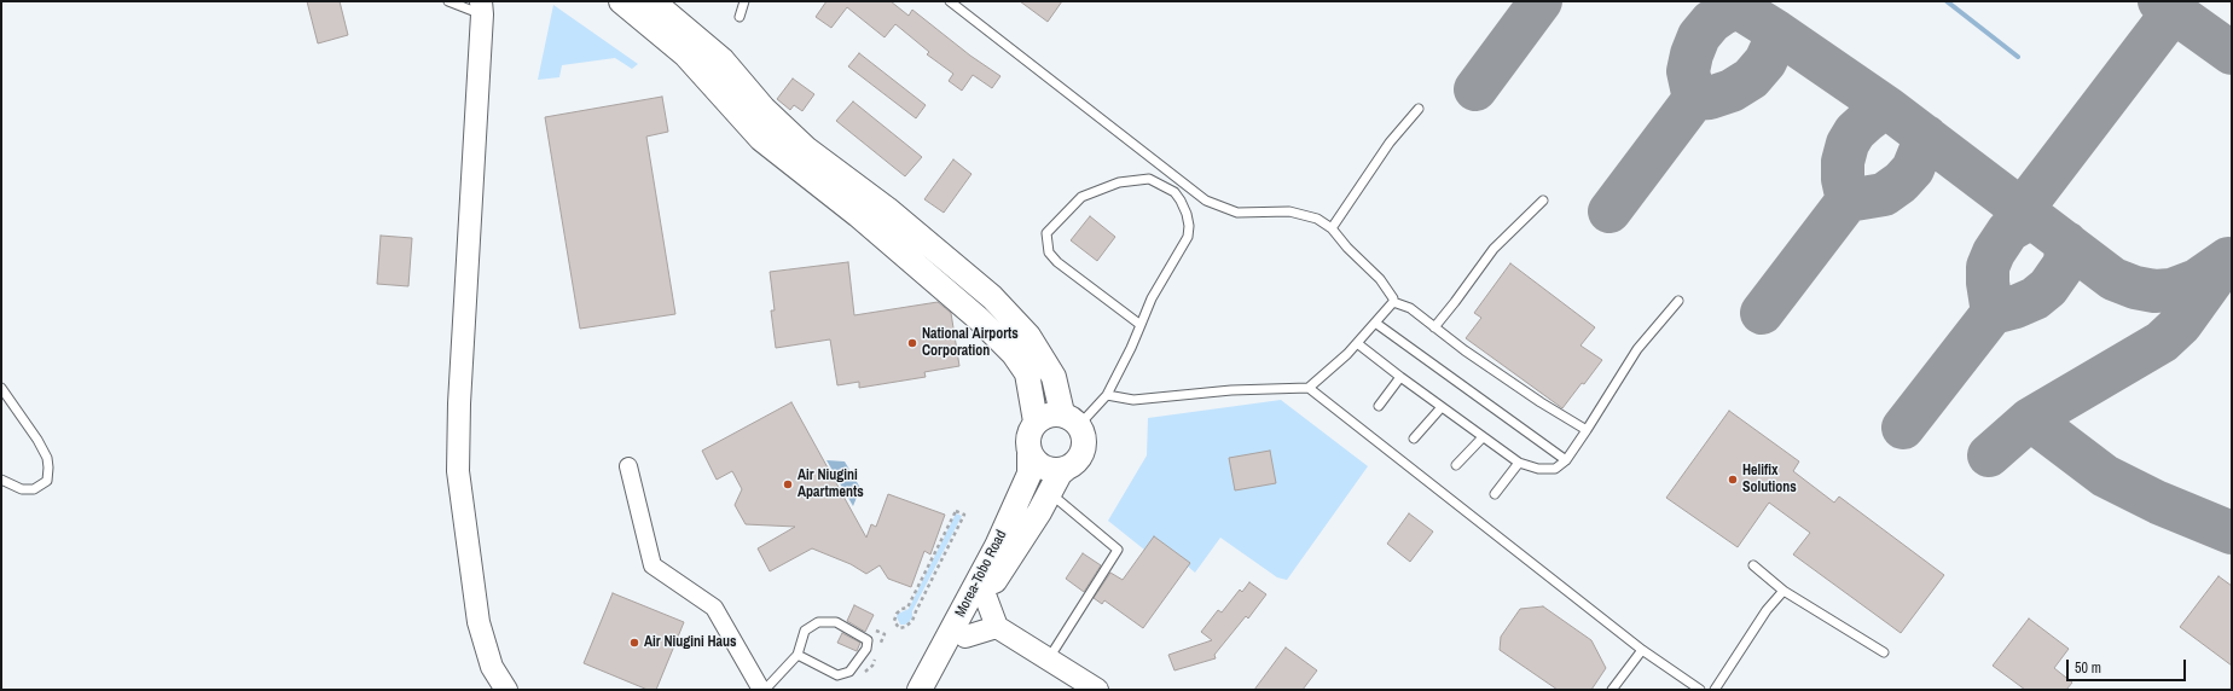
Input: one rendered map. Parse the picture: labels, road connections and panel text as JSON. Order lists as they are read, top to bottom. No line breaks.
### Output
{"streets":{"main road":["Morea-Tobo Road"]},"places":["National Airports Corporation","Helifix Solutions","Air Niugini Apartments","Air Niugini Haus"],"scale_bar":"50 m"}
